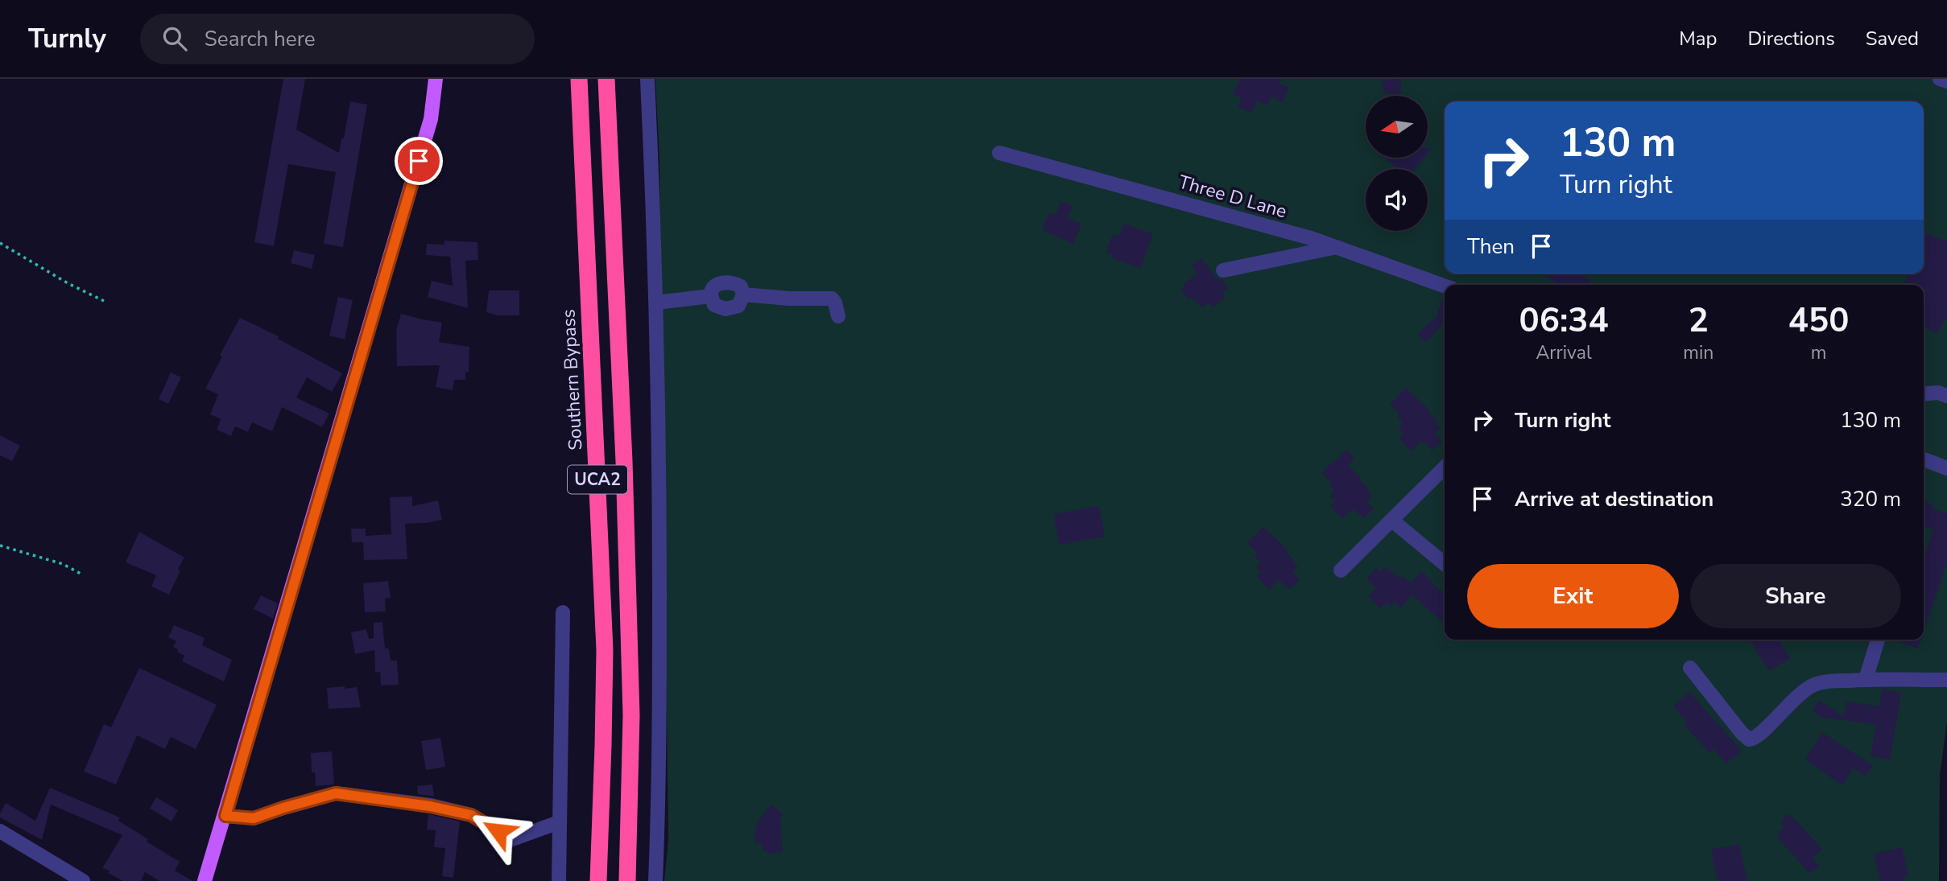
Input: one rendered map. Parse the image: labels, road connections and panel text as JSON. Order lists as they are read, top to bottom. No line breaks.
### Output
{"streets":{"highway":["Southern Bypass","UCA2"],"street":["Three D Lane"]},"north":"left","page":{"header":"Turnly","search":"Search here","nav":["Map","Directions","Saved"],"turn":["130 m","Turn right"],"then":"Then","eta":["06:34","Arrival","2","min","450","m"],"list":[{"name":"Turn right","value":"130 m"},{"name":"Arrive at destination","value":"320 m"}],"buttons":["Exit","Share"]}}
